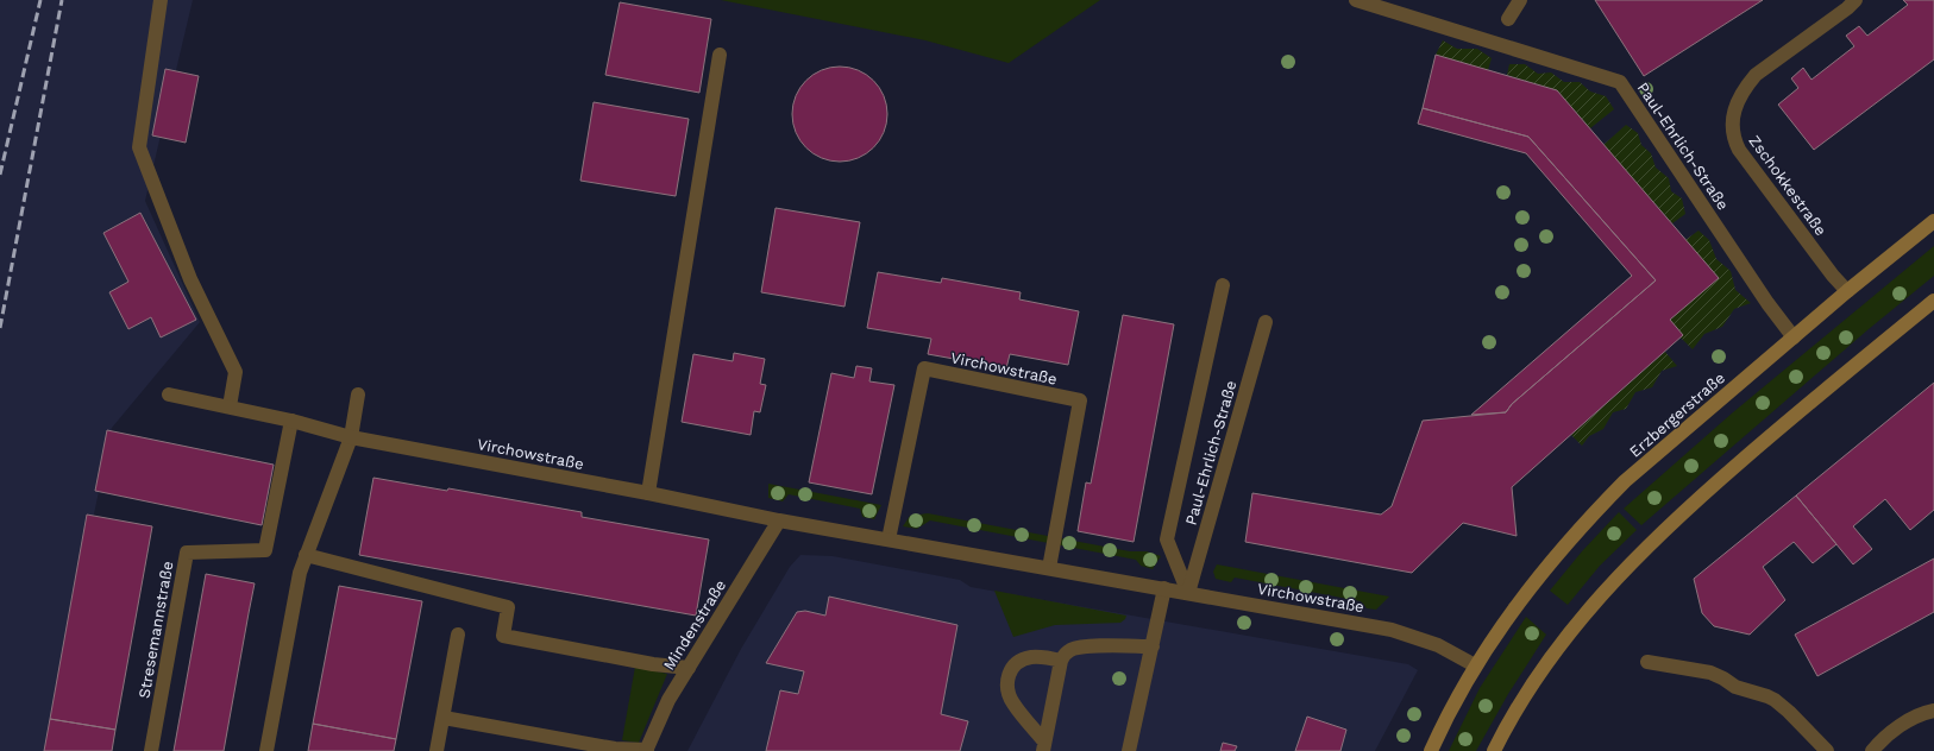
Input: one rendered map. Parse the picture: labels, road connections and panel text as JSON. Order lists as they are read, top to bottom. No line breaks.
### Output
{"streets":{"street":["Paul-Ehrlich-Straße","Zschokkestraße","Virchowstraße","Erzbergerstraße","Mindenstraße","Stresemannstraße"]},"crossings":[["Paul-Ehrlich-Straße","Virchowstraße"],["Paul-Ehrlich-Straße","Erzbergerstraße"],["Zschokkestraße","Erzbergerstraße"],["Virchowstraße","Erzbergerstraße"],["Virchowstraße","Mindenstraße"],["Virchowstraße","Stresemannstraße"]]}
